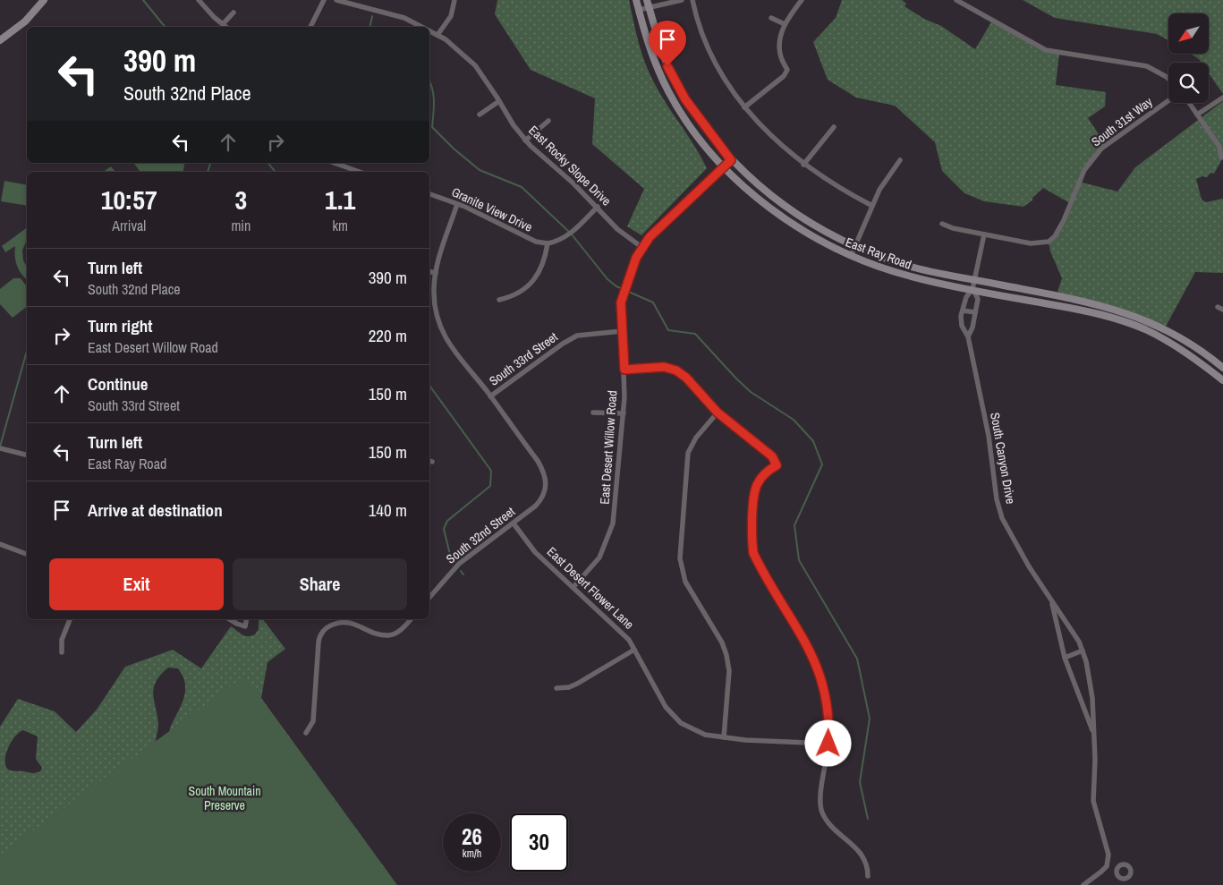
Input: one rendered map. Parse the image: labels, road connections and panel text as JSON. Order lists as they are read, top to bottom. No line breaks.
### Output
{"streets":{"main road":["East Ray Road"],"street":["South 31st Way","East Rocky Slope Drive","Granite View Drive","South 33rd Street","East Desert Willow Road","South Canyon Drive","South 32nd Street","East Desert Flower Lane"]},"crossings":[["East Rocky Slope Drive","East Desert Willow Road"],["East Ray Road","South Canyon Drive"],["South 33rd Street","East Desert Willow Road"],["South 33rd Street","South 32nd Street"],["East Desert Willow Road","East Desert Flower Lane"],["South 32nd Street","East Desert Flower Lane"]],"parks":["South Mountain Preserve"],"north":"bottom left","page":{"turn":["390 m","South 32nd Place"],"eta":["10:57","Arrival","3","min","1.1","km"],"list":[{"name":"Turn left","note":"South 32nd Place","value":"390 m"},{"name":"Turn right","note":"East Desert Willow Road","value":"220 m"},{"name":"Continue","note":"South 33rd Street","value":"150 m"},{"name":"Turn left","note":"East Ray Road","value":"150 m"},{"name":"Arrive at destination","value":"140 m"}],"buttons":["Exit","Share"],"speed":"26 km/h","limit":"30"}}
